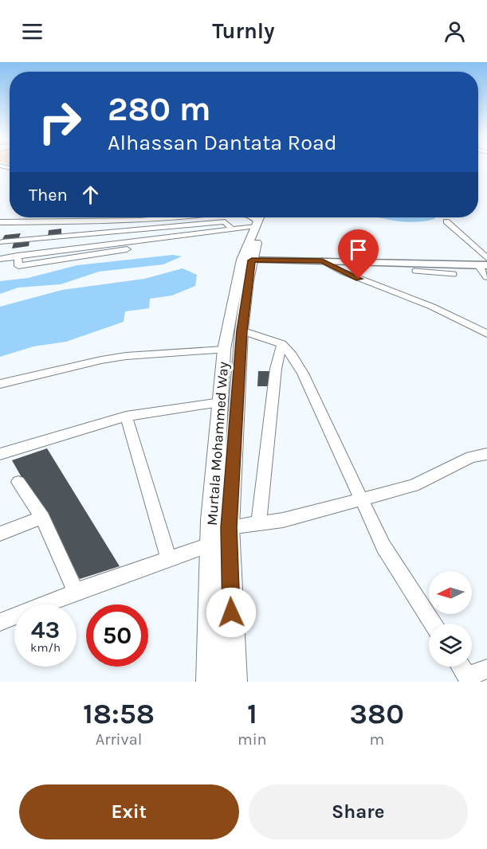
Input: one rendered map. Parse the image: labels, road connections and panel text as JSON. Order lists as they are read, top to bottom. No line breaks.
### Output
{"streets":{"main road":["Murtala Mohammed Way"]},"north":"left","page":{"header":"Turnly","turn":["280 m","Alhassan Dantata Road"],"then":"Then","speed":"43 km/h","limit":"50","eta":["18:58","Arrival","1","min","380","m"],"buttons":["Exit","Share"]}}
